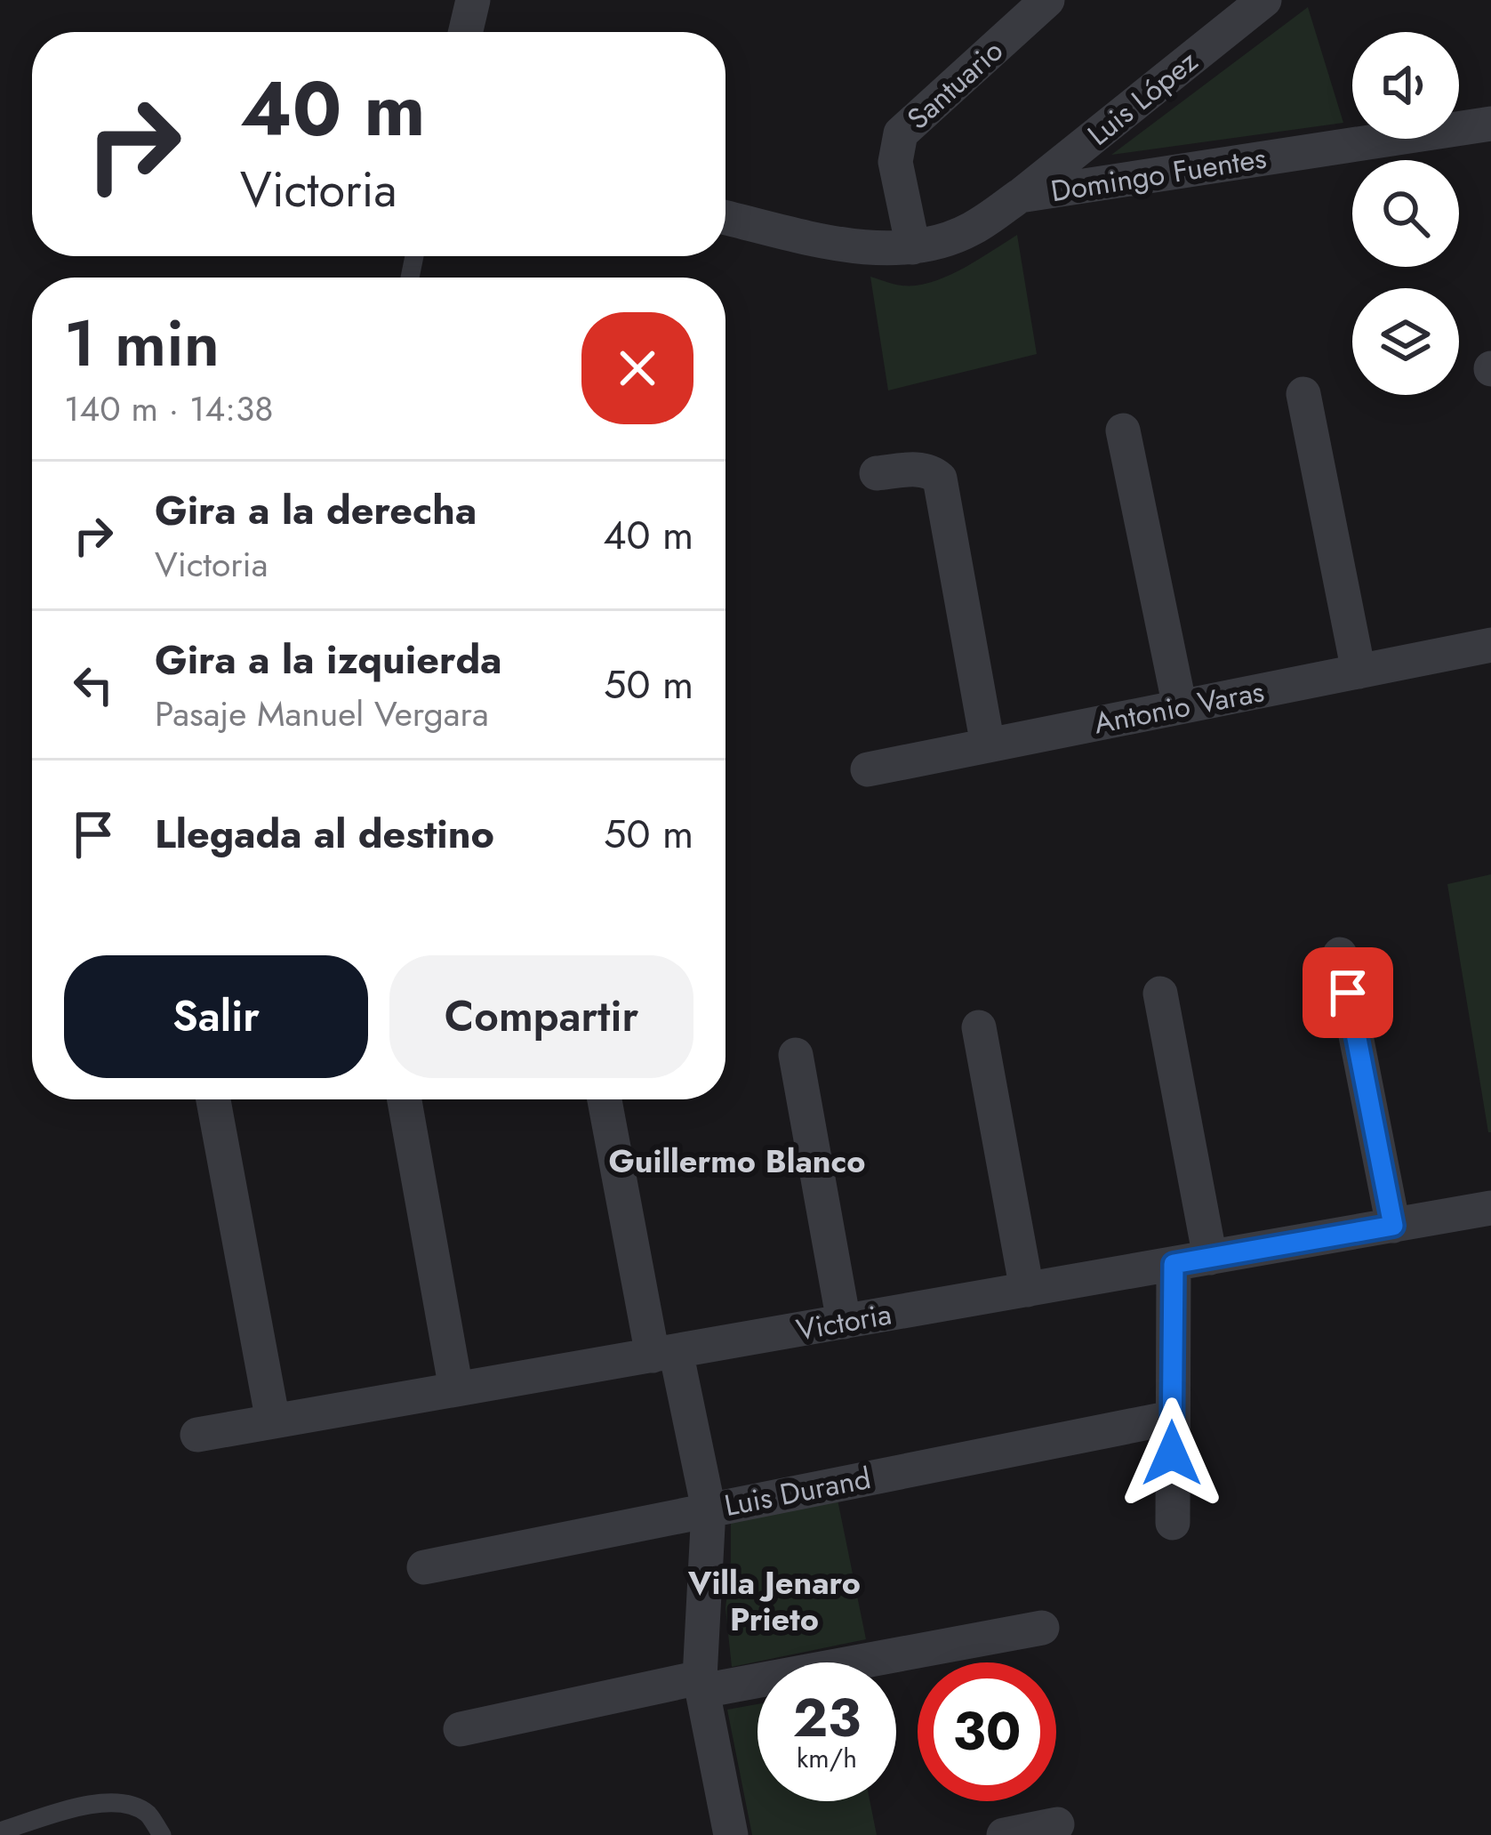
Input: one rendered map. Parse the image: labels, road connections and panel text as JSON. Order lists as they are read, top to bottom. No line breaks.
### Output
{"streets":{"street":["Santuario","Luis López","Domingo Fuentes","Antonio Varas","Victoria","Luis Durand"]},"crossings":[["Santuario","Domingo Fuentes"],["Luis López","Domingo Fuentes"]],"districts":["Guillermo Blanco","Villa Jenaro Prieto"],"page":{"turn":["40 m","Victoria"],"heading":["1 min","140 m · 14:38"],"list":[{"name":"Gira a la derecha","note":"Victoria","value":"40 m"},{"name":"Gira a la izquierda","note":"Pasaje Manuel Vergara","value":"50 m"},{"name":"Llegada al destino","value":"50 m"}],"buttons":["Salir","Compartir"],"speed":"23 km/h","limit":"30"}}
